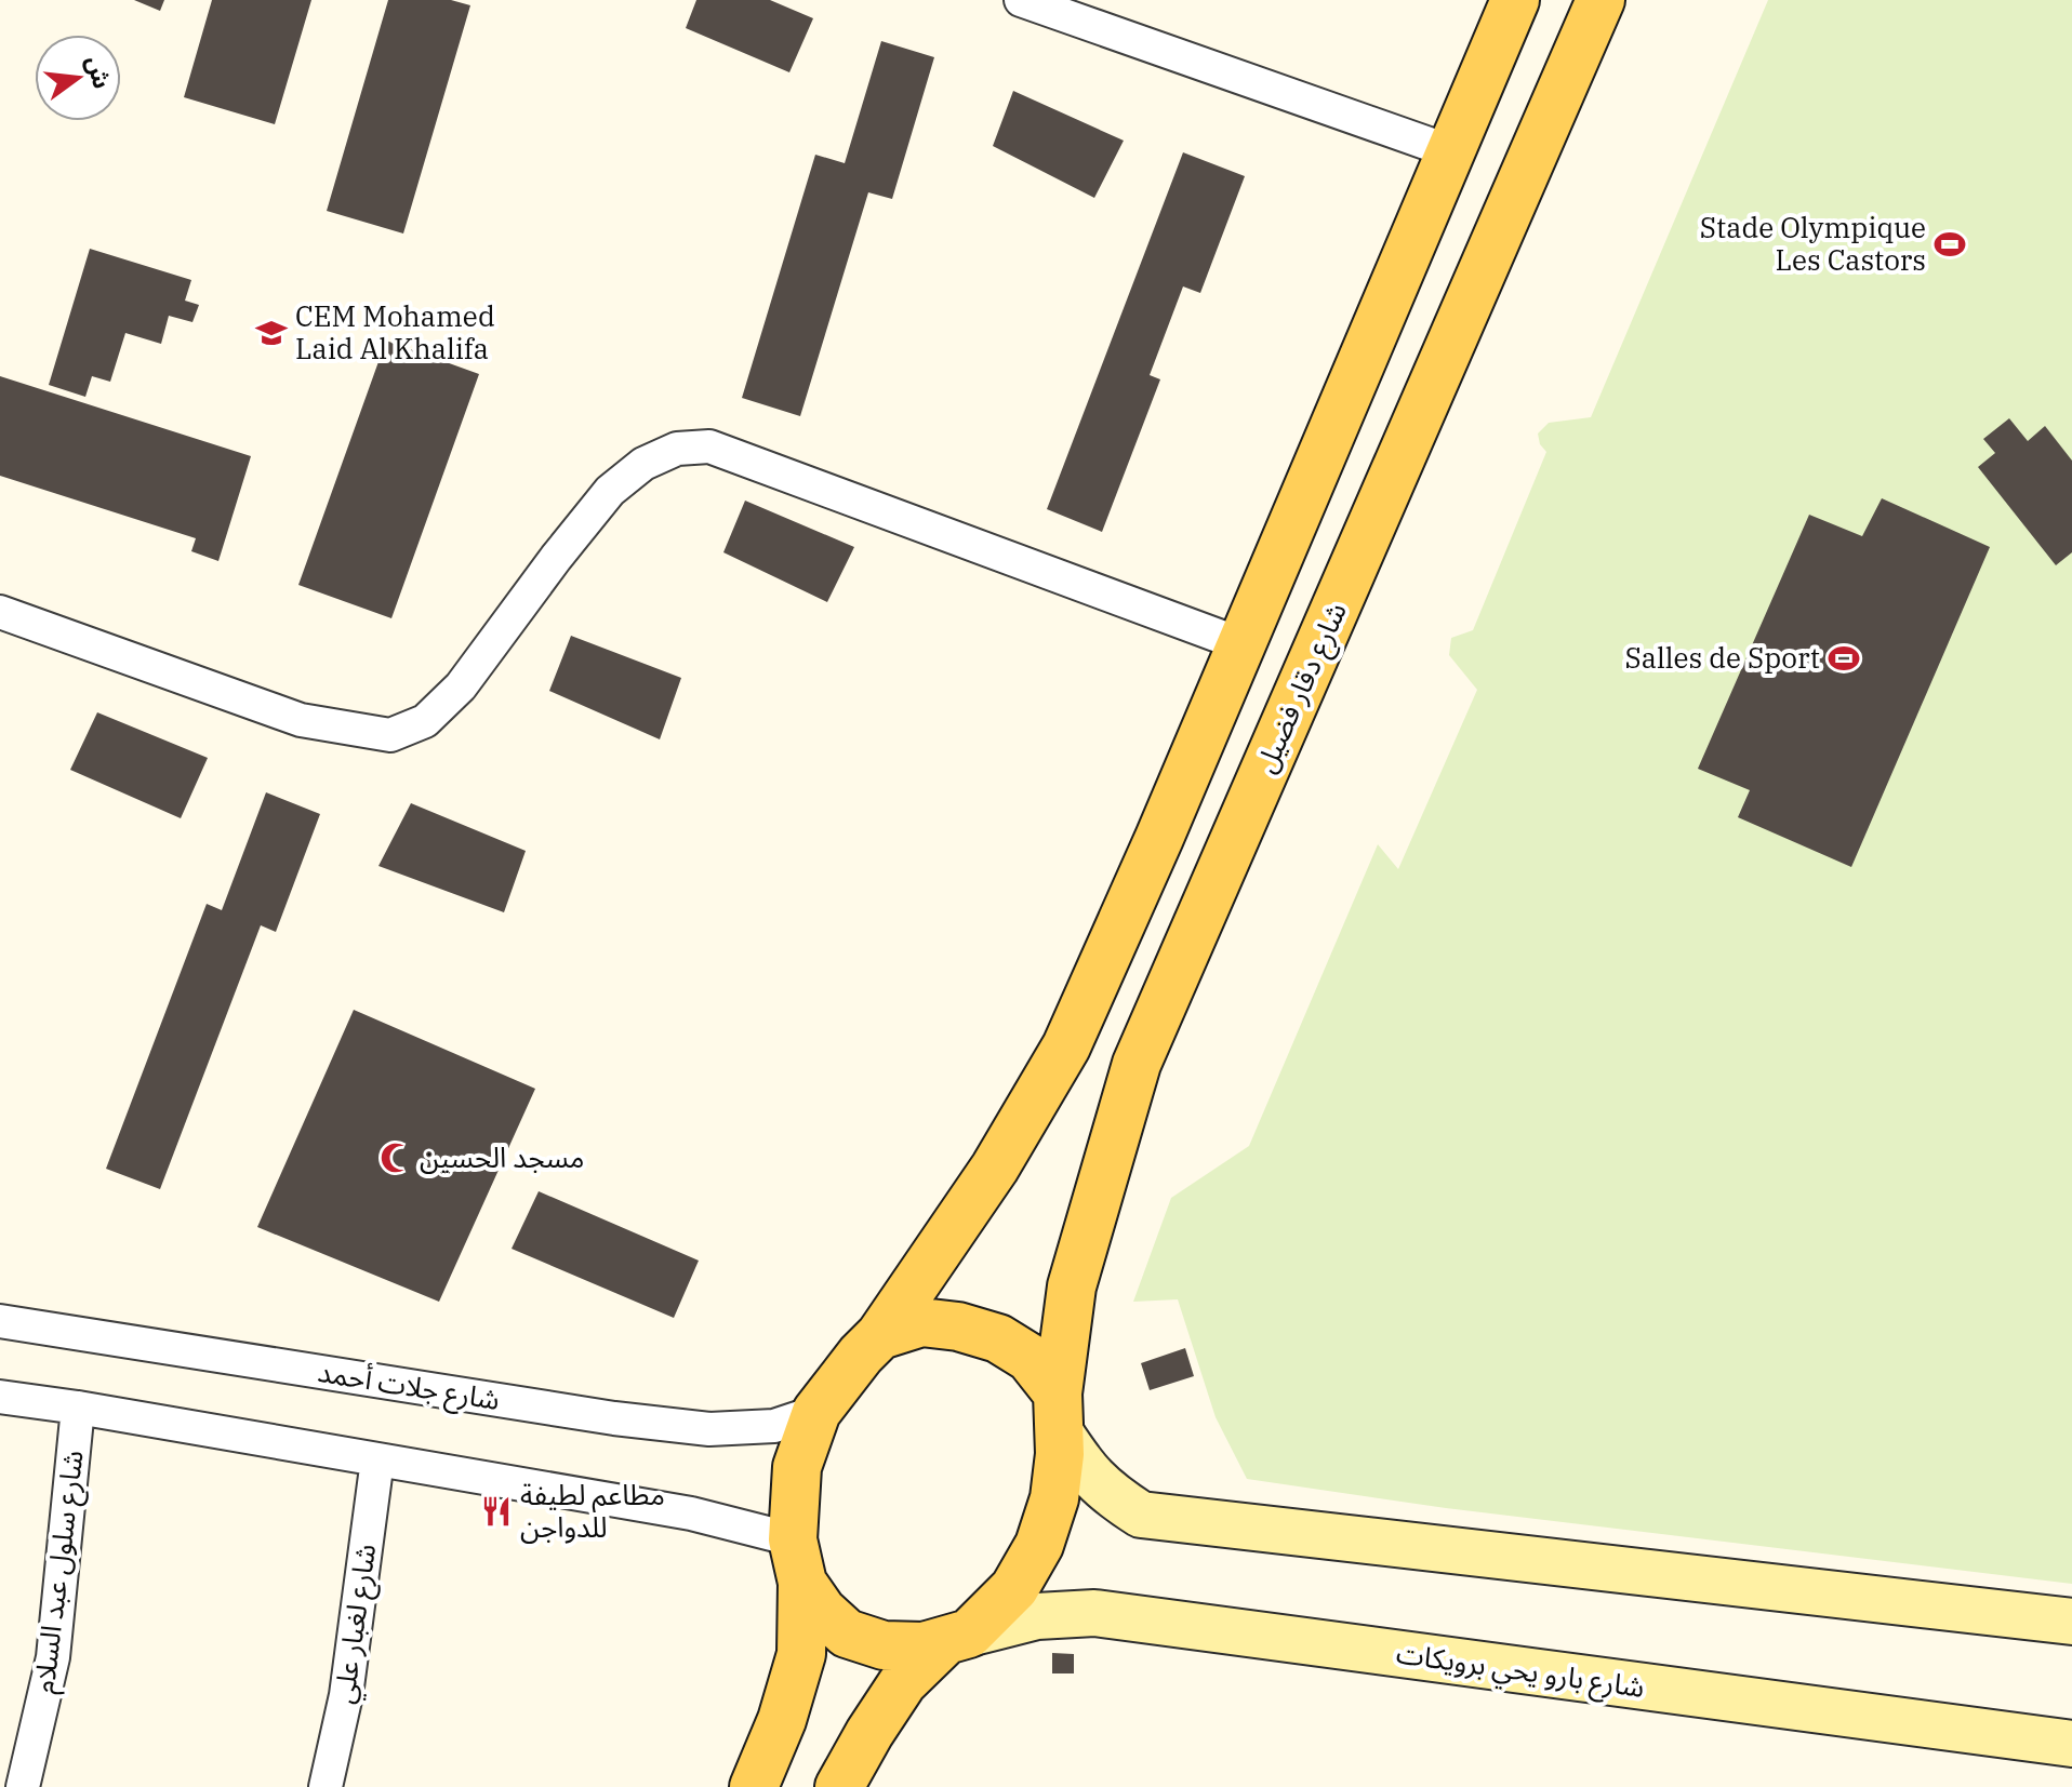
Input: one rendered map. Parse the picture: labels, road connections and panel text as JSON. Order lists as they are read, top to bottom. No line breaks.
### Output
{"streets":{"main road":["شارع دقار فضيل","شارع بارو يحي برويكات"],"street":["شارع جلات أحمد","شارع سلول عبد السلام","شارع لغبار علي"]},"crossings":[["شارع دقار فضيل","شارع جلات أحمد"],["شارع دقار فضيل","شارع بارو يحي برويكات"],["شارع جلات أحمد","شارع بارو يحي برويكات"]],"places":{"sports":["Stade Olympique Les Castors","Salles de Sport"],"school or university":["CEM Mohamed Laid Al Khalifa"],"mosque":["مسجد الحسين"],"restaurant":["مطاعم لطيفة للدواجن"]},"north":"right"}
